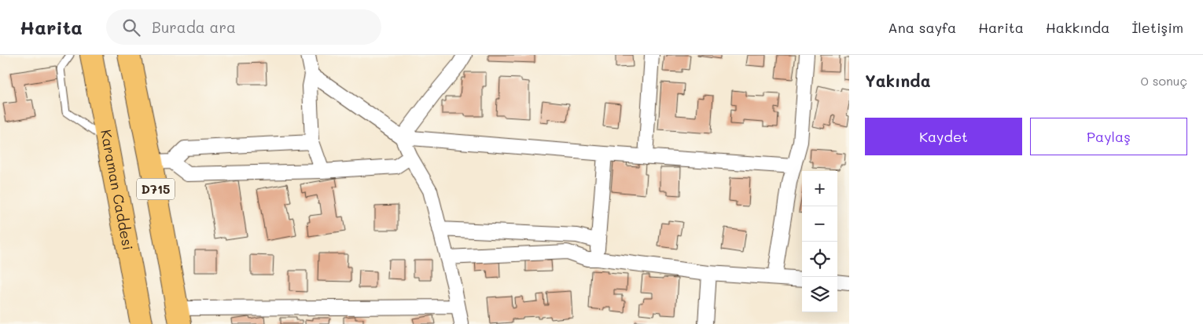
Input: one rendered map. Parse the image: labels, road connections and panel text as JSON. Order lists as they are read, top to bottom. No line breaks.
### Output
{"streets":{"highway":["D715","Karaman Caddesi"]},"page":{"header":"Harita","search":"Burada ara","nav":["Ana sayfa","Harita","Hakkında","İletişim"],"heading":["Yakında","0 sonuç"],"buttons":["Kaydet","Paylaş"],"map_buttons":["+","−"]}}
